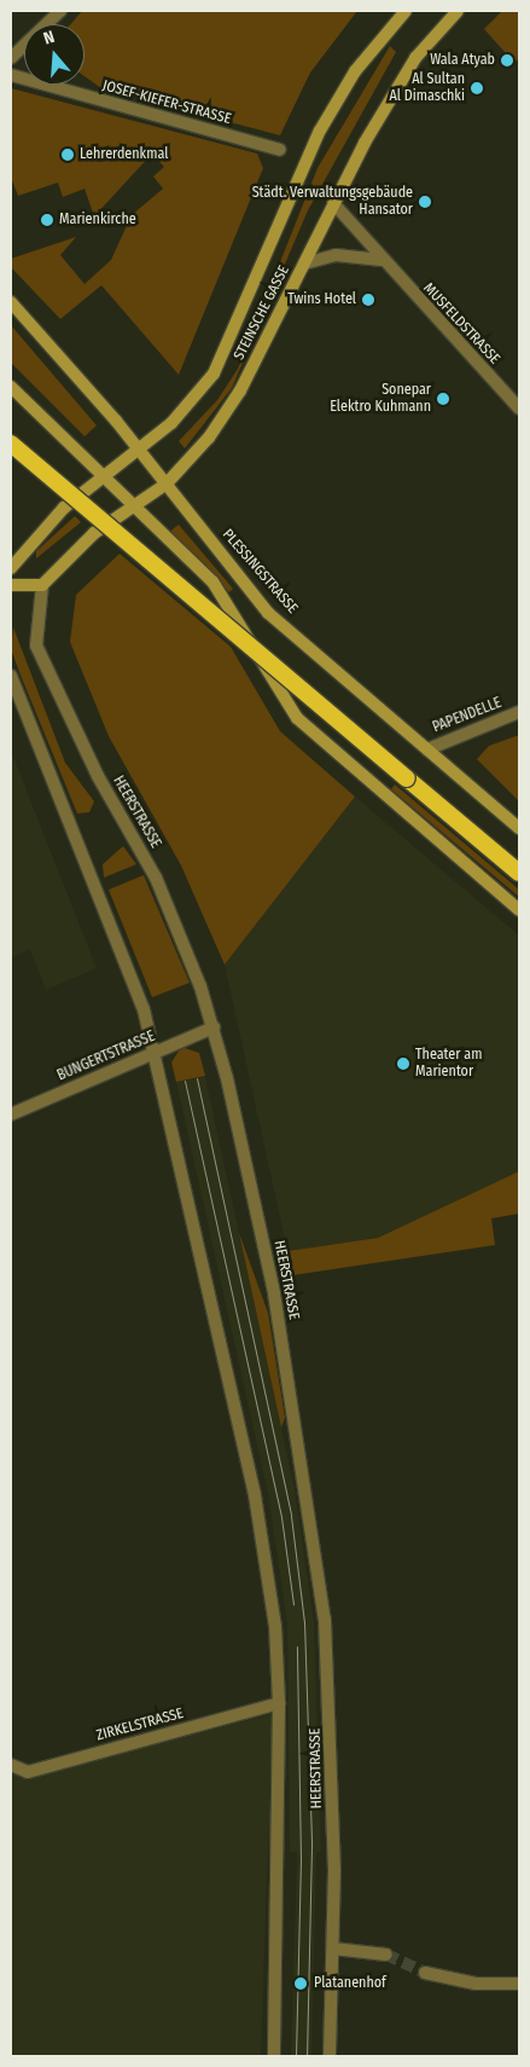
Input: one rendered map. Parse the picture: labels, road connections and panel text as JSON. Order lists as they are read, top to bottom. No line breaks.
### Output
{"streets":{"main road":["STEINSCHE GASSE","PLESSINGSTRASSE"],"street":["JOSEF-KIEFER-STRASSE","MUSFELDSTRASSE","PAPENDELLE","HEERSTRASSE","BUNGERTSTRASSE","ZIRKELSTRASSE"]},"crossings":[["STEINSCHE GASSE","MUSFELDSTRASSE"],["STEINSCHE GASSE","PLESSINGSTRASSE"],["STEINSCHE GASSE","HEERSTRASSE"],["PLESSINGSTRASSE","PAPENDELLE"],["HEERSTRASSE","BUNGERTSTRASSE"]],"places":["Wala Atyab","Al Sultan Al Dimaschki","Lehrerdenkmal","Städt. Verwaltungsgebäude Hansator","Marienkirche","Twins Hotel","Sonepar Elektro Kuhmann","Theater am Marientor","Platanenhof"],"north":"top"}
